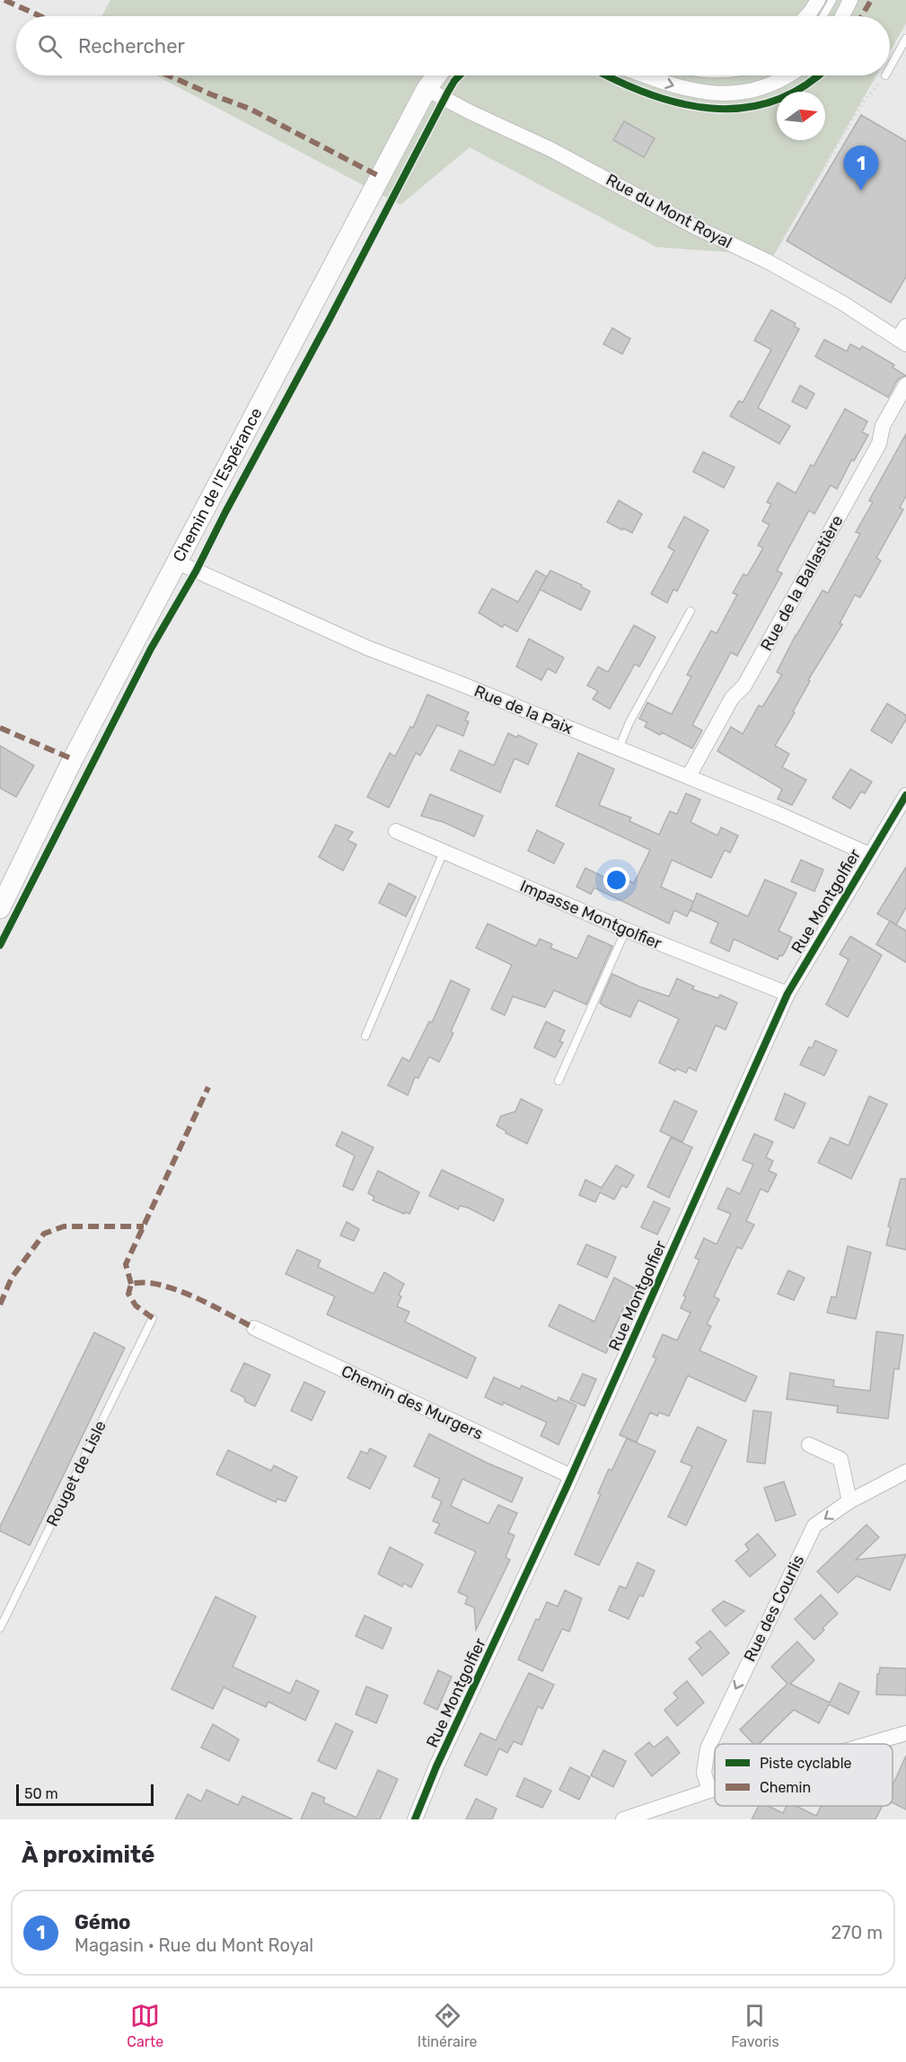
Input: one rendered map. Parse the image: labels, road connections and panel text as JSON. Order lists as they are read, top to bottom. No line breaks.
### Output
{"streets":{"street":["Rue du Mont Royal","Chemin de l'Espérance","Rue de la Ballastière","Rue de la Paix","Rue Montgolfier","Impasse Montgolfier","Chemin des Murgers","Rue des Courlis"],"lane":["Rouget de Lisle"]},"crossings":[["Rue du Mont Royal","Chemin de l'Espérance"],["Chemin de l'Espérance","Rue de la Paix"],["Rue de la Ballastière","Rue de la Paix"],["Rue de la Paix","Rue Montgolfier"],["Rue Montgolfier","Impasse Montgolfier"],["Rue Montgolfier","Chemin des Murgers"]],"one_way":["Rue des Courlis"],"legend":["Piste cyclable","Chemin"],"scale_bar":"50 m","north":"right","page":{"search":"Rechercher","pins":"1","scale":"50 m","heading":"À proximité","list":[{"mark":"1","name":"Gémo","note":"Magasin · Rue du Mont Royal","value":"270 m"}],"nav":["Carte","Itinéraire","Favoris"]}}
